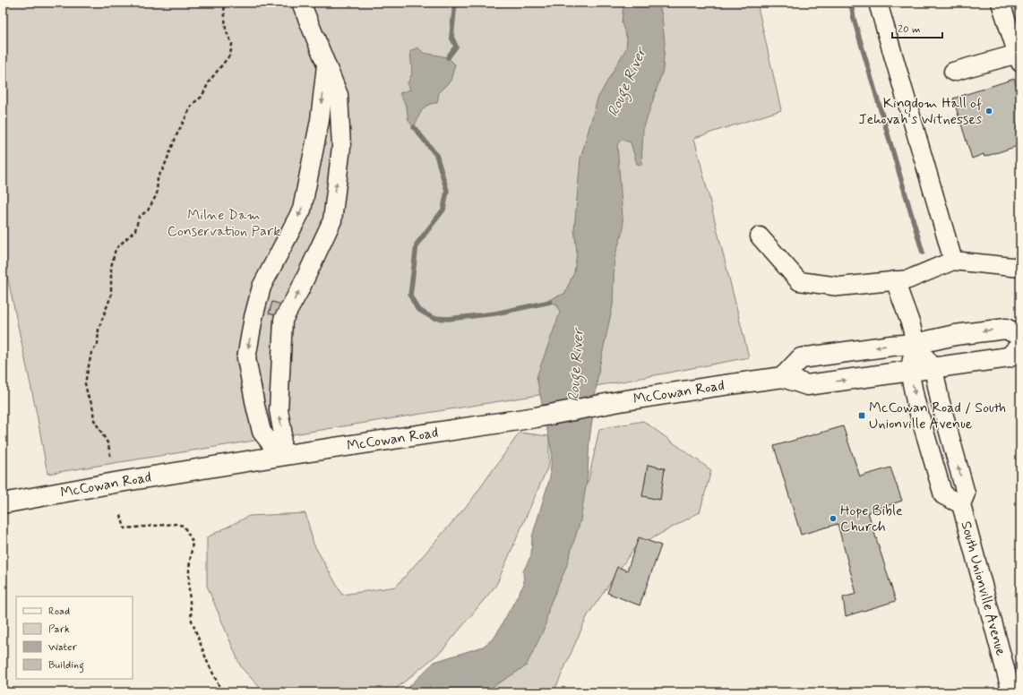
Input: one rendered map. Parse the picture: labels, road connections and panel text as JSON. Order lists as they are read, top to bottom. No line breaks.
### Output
{"streets":{"main road":["McCowan Road"],"street":["South Unionville Avenue"]},"crossings":[["McCowan Road","South Unionville Avenue"]],"water":["Rouge River"],"parks":["Milne Dam Conservation Park"],"places":{"other":["Kingdom Hall of Jehovah's Witnesses","Hope Bible Church"],"transit":["McCowan Road / South Unionville Avenue"]},"legend":["Road","Park","Water","Building"],"scale_bar":"20 m"}
